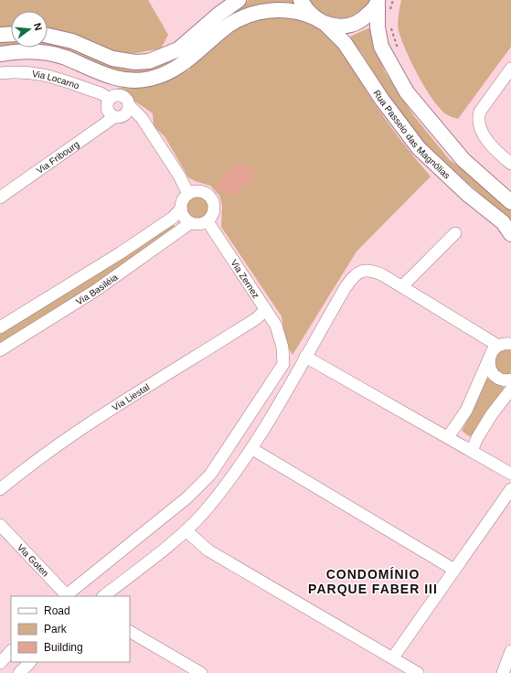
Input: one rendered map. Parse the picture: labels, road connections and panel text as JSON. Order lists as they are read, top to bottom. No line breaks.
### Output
{"streets":{"street":["Via Locarno","Rua Passeio das Magnólias","Via Fribourg","Via Zernez","Via Basiléia","Via Liestal","Via Goten"]},"crossings":[["Via Locarno","Via Fribourg"],["Via Zernez","Via Basiléia"],["Via Zernez","Via Liestal"],["Via Zernez","Via Goten"]],"districts":["CONDOMÍNIO PARQUE FABER III"],"legend":["Road","Park","Building"],"north":"right"}
